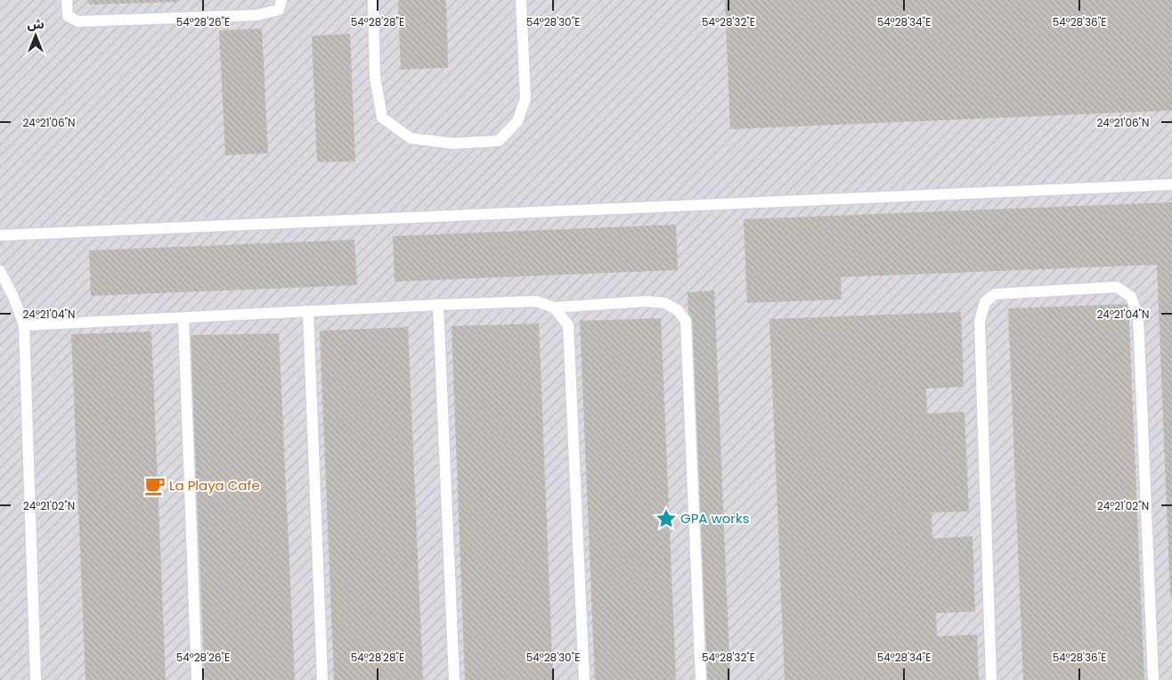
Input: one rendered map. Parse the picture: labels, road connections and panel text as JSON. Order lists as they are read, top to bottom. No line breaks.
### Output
{"places":{"cafe":["La Playa Cafe"],"place":["GPA works"]},"north":"top","coordinates":["54°28'26\"E","54°28'28\"E","54°28'30\"E","54°28'32\"E","54°28'34\"E","54°28'36\"E","24°21'06\"N","24°21'04\"N","24°21'02\"N"]}
